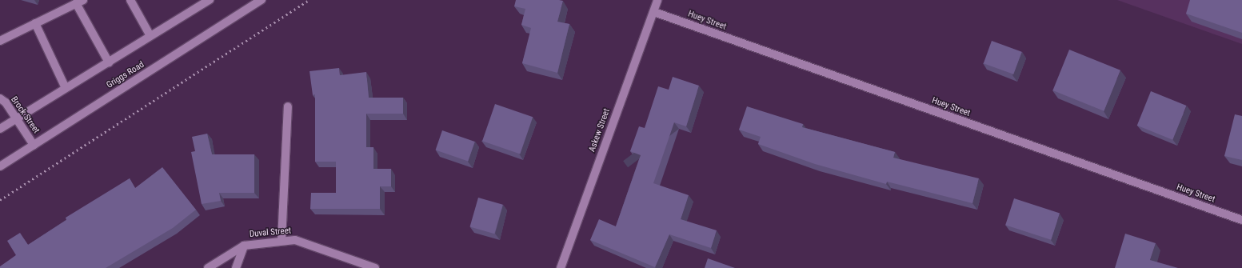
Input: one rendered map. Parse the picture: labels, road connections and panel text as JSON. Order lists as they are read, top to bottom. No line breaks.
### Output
{"streets":{"street":["Huey Street","Griggs Road","Brock Street","Askew Street","Duval Street"]},"crossings":[["Huey Street","Askew Street"],["Griggs Road","Brock Street"]]}
